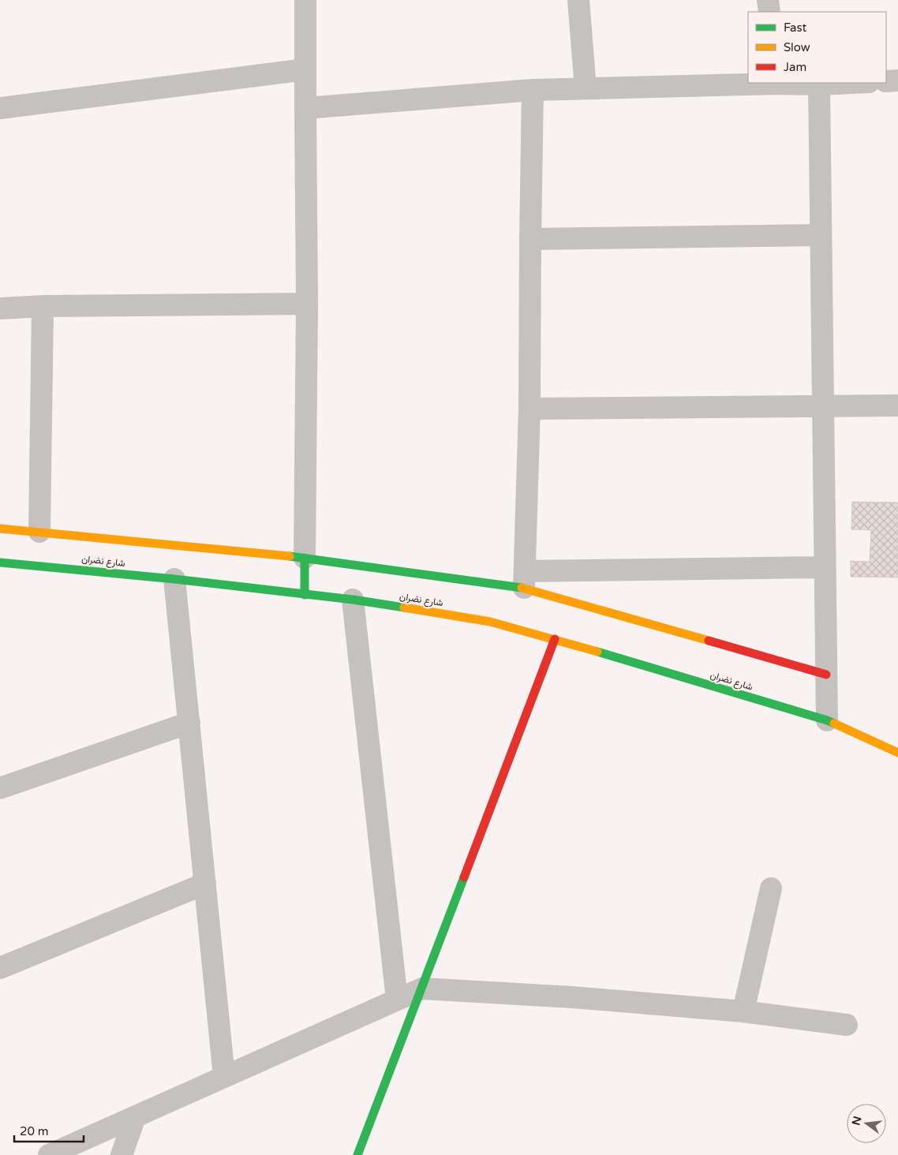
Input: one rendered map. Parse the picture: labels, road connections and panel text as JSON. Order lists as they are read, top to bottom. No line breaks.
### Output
{"streets":{"street":["شارع نضران"]},"legend":["Fast","Slow","Jam"],"scale_bar":"20 m","north":"left"}
